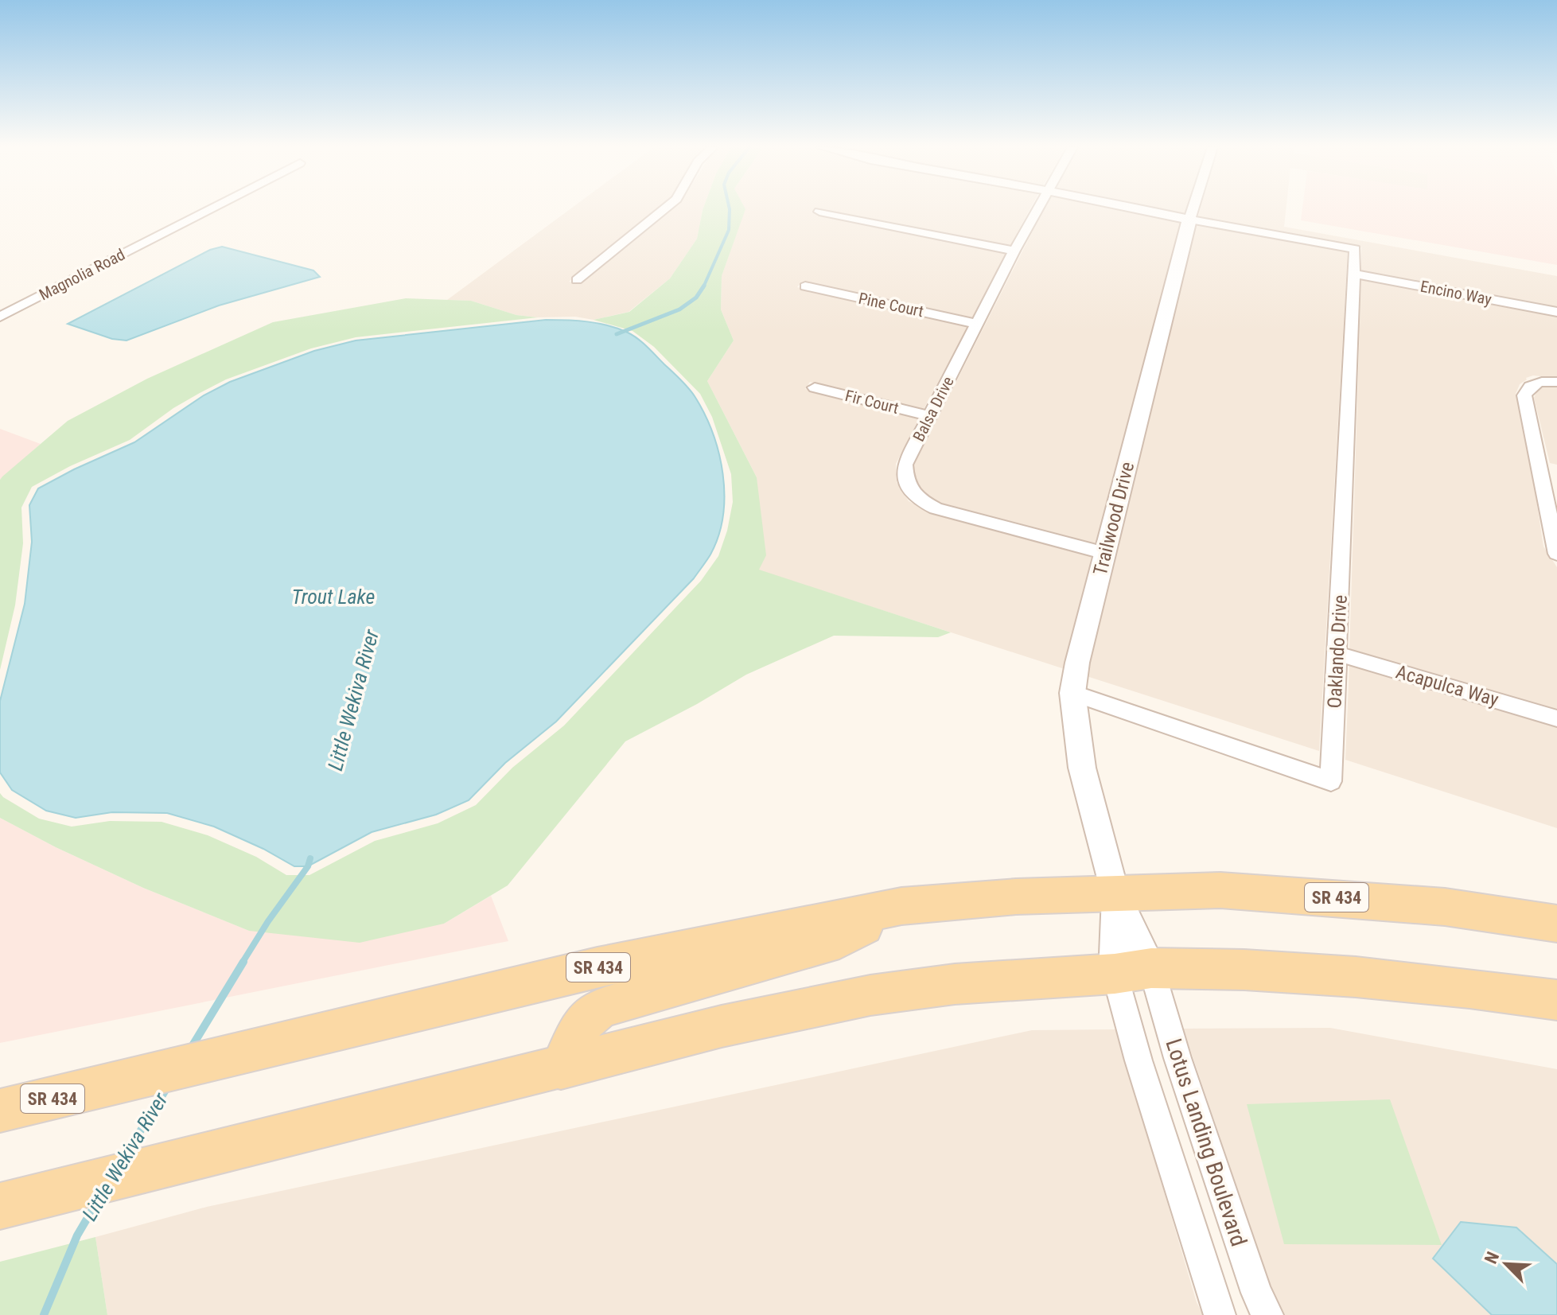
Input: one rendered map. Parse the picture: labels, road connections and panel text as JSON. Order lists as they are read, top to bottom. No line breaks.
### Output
{"streets":{"main road":["SR 434"],"street":["Magnolia Road","Encino Way","Pine Court","Fir Court","Balsa Drive","Trailwood Drive","Oaklando Drive","Acapulca Way","Lotus Landing Boulevard"]},"crossings":[["Encino Way","Oaklando Drive"],["Pine Court","Balsa Drive"],["Fir Court","Balsa Drive"],["Balsa Drive","Trailwood Drive"],["Trailwood Drive","Oaklando Drive"],["Trailwood Drive","SR 434"],["Trailwood Drive","Lotus Landing Boulevard"],["Oaklando Drive","Acapulca Way"]],"water":["Trout Lake","Little Wekiva River"],"north":"top left"}
